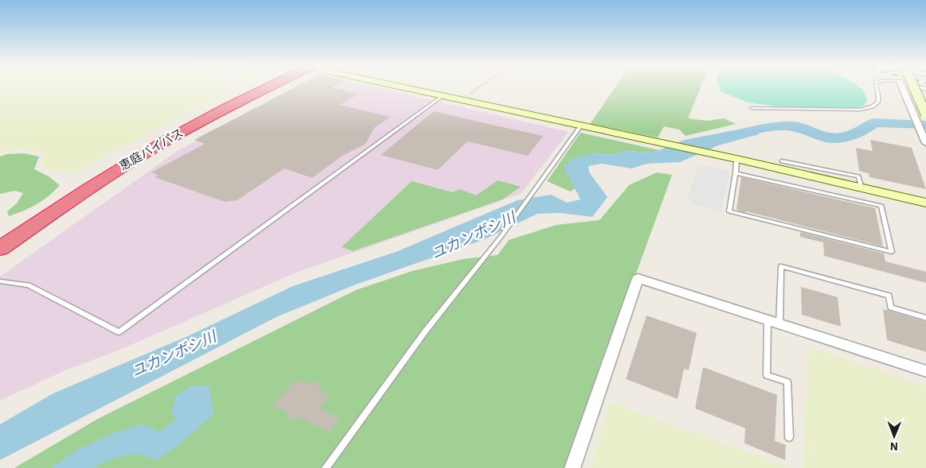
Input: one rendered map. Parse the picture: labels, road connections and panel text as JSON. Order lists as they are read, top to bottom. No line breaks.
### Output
{"streets":{"highway":["恵庭バイパス"]},"water":["ユカンボシ川"],"north":"bottom"}
